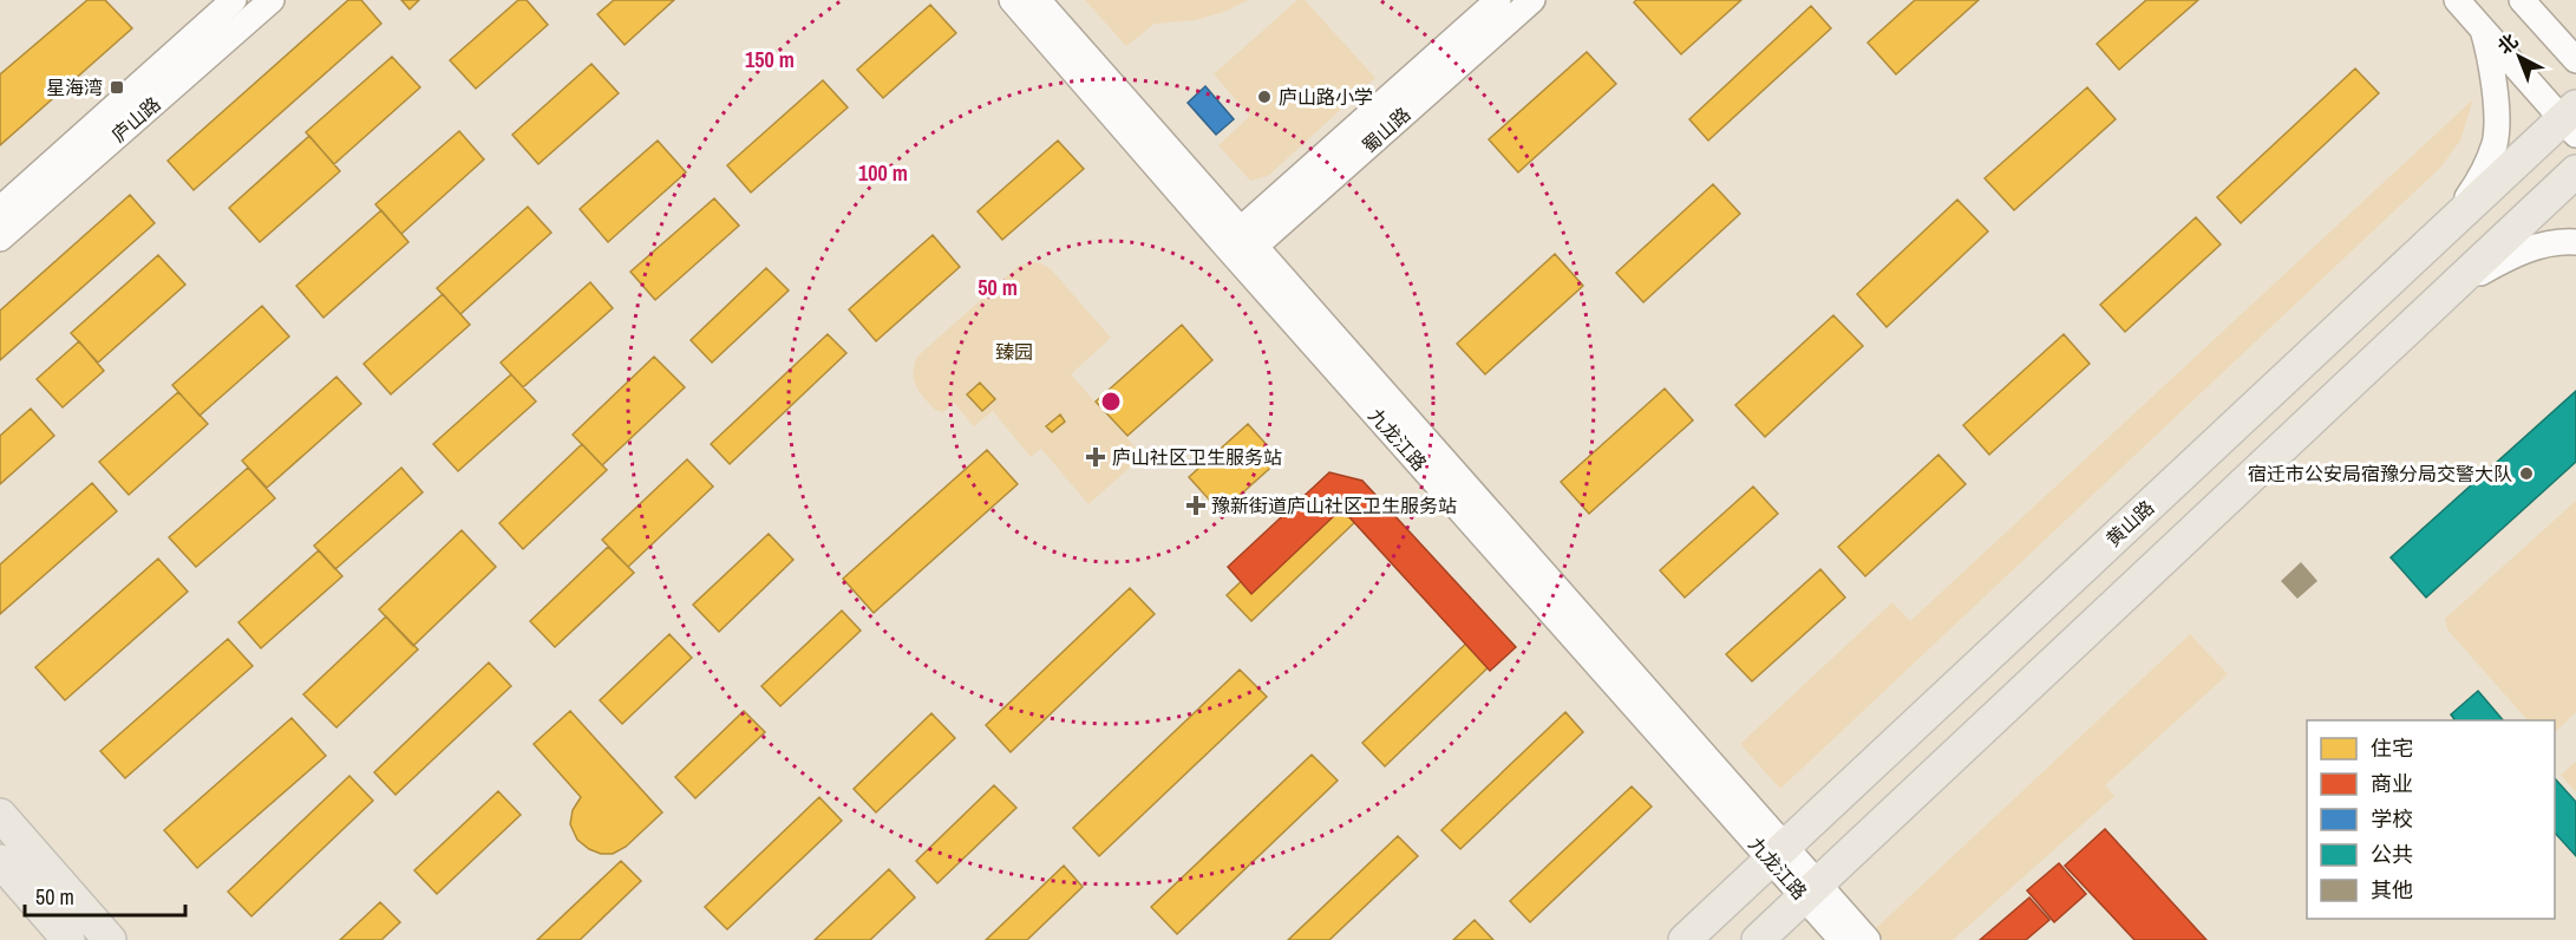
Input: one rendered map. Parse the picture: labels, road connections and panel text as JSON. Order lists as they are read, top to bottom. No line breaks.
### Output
{"streets":{"main road":["黄山路"],"street":["庐山路","蜀山路","九龙江路"]},"crossings":[["蜀山路","九龙江路"],["九龙江路","黄山路"]],"parks":["臻园"],"places":{"transit":["星海湾"],"other":["庐山路小学","宿迁市公安局宿豫分局交警大队"],"health":["庐山社区卫生服务站","豫新街道庐山社区卫生服务站"]},"legend":["住宅","商业","学校","公共","其他"],"scale_bar":"50 m","north":"top left","rings":["150 m","100 m","50 m"]}
